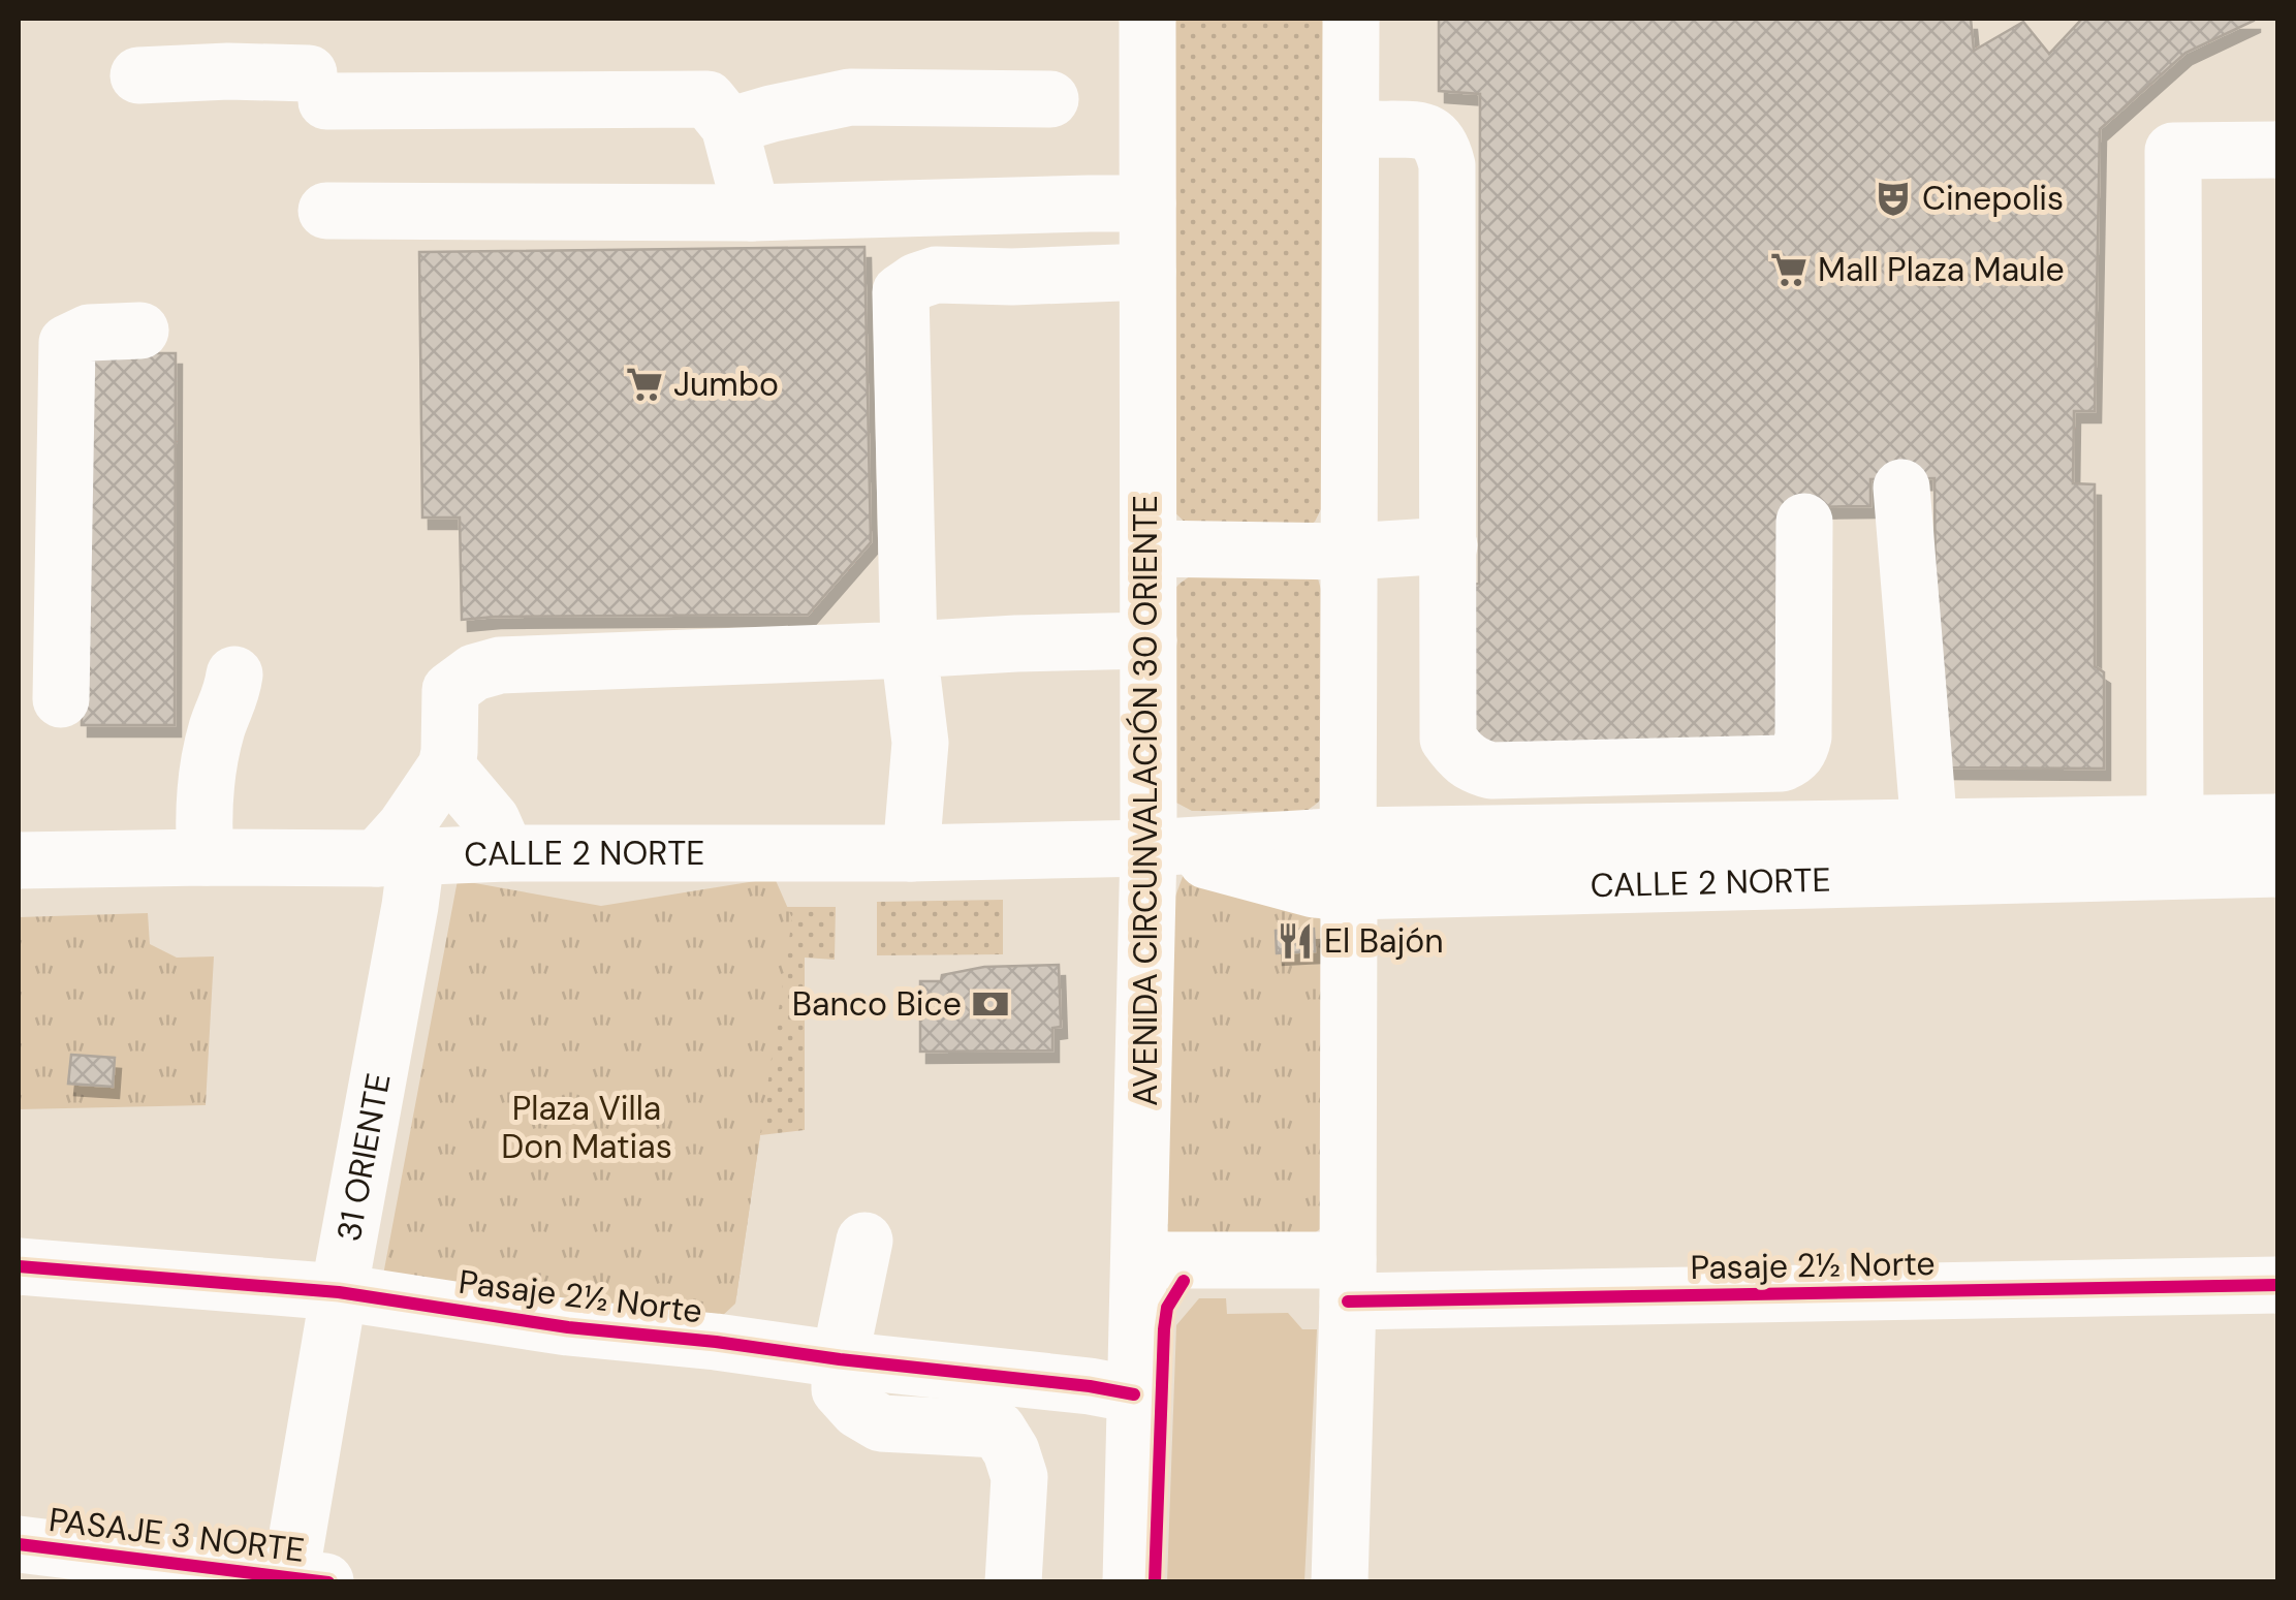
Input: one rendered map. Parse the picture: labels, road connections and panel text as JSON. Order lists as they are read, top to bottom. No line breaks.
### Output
{"streets":{"main road":["AVENIDA CIRCUNVALACIÓN 30 ORIENTE","CALLE 2 NORTE","31 ORIENTE","Pasaje 2½ Norte","PASAJE 3 NORTE"]},"crossings":[["AVENIDA CIRCUNVALACIÓN 30 ORIENTE","CALLE 2 NORTE"],["AVENIDA CIRCUNVALACIÓN 30 ORIENTE","Pasaje 2½ Norte"],["CALLE 2 NORTE","31 ORIENTE"],["31 ORIENTE","Pasaje 2½ Norte"],["31 ORIENTE","PASAJE 3 NORTE"]],"parks":["Plaza Villa Don Matias"],"places":{"theatre":["Cinepolis"],"supermarket":["Mall Plaza Maule","Jumbo"],"restaurant":["El Bajón"],"bank":["Banco Bice"]}}
